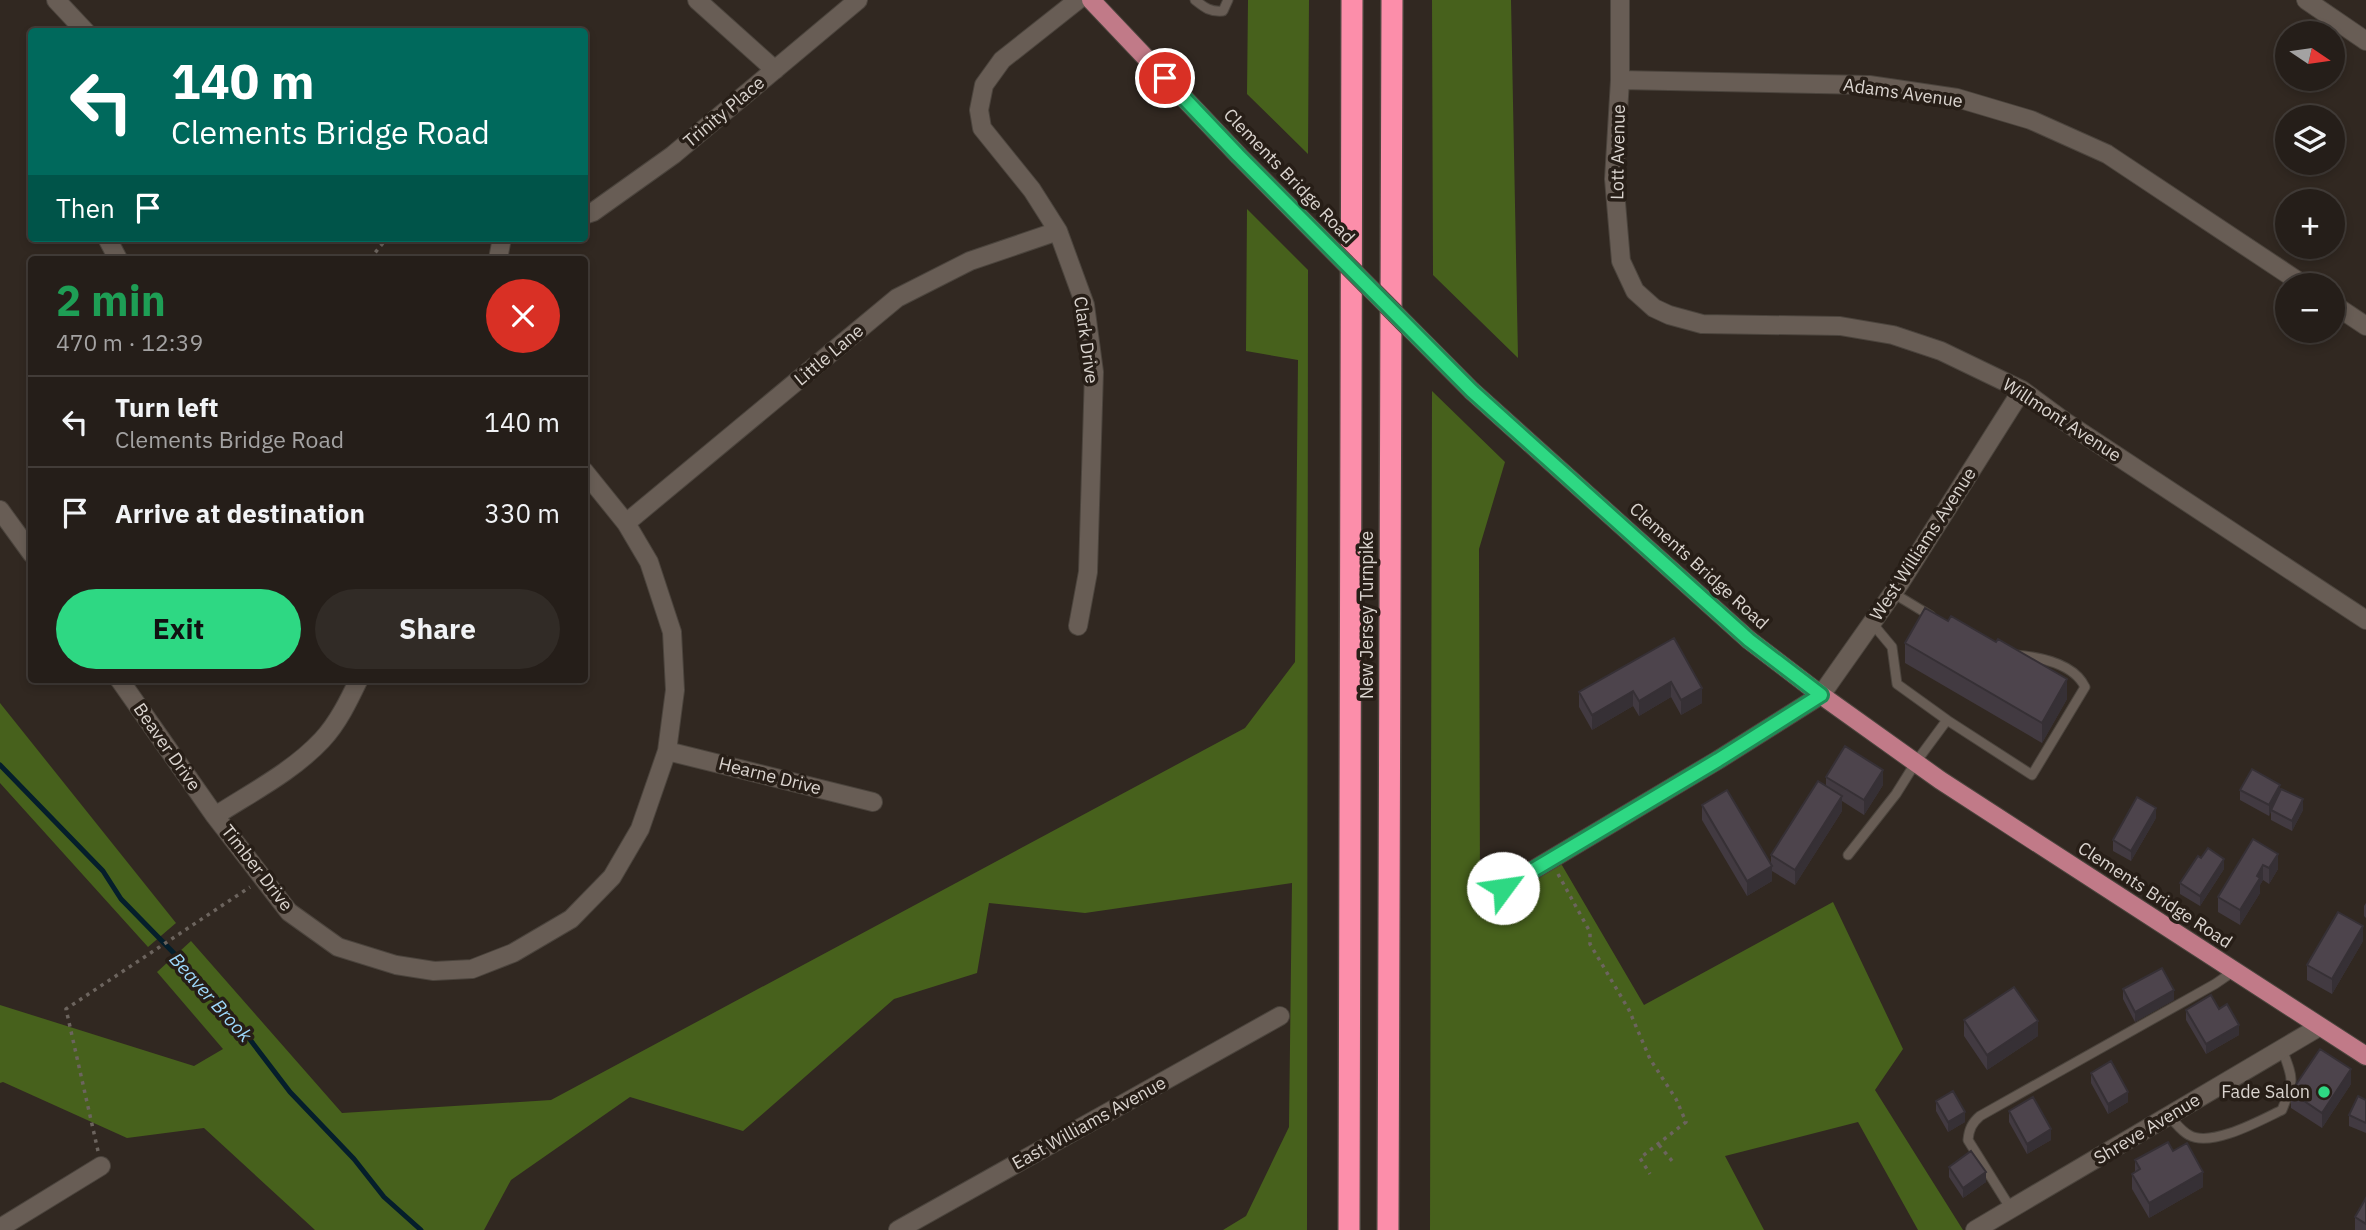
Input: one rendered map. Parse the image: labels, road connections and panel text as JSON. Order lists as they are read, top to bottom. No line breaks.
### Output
{"streets":{"highway":["New Jersey Turnpike"],"main road":["Clements Bridge Road"],"street":["Adams Avenue","Trinity Place","Lott Avenue","Clark Drive","Little Lane","Willmont Avenue","West Williams Avenue","Beaver Drive","Hearne Drive","Timber Drive","East Williams Avenue","Shreve Avenue"]},"crossings":[["Adams Avenue","Lott Avenue"],["Lott Avenue","Willmont Avenue"],["Clements Bridge Road","West Williams Avenue"],["Clements Bridge Road","Shreve Avenue"],["Clark Drive","Little Lane"],["Little Lane","Timber Drive"],["Willmont Avenue","West Williams Avenue"],["Beaver Drive","Timber Drive"],["Hearne Drive","Timber Drive"]],"water":["Beaver Brook"],"places":["Fade Salon"],"north":"right","page":{"map_buttons":["+","−"],"turn":["140 m","Clements Bridge Road"],"then":"Then","heading":["2 min","470 m · 12:39"],"list":[{"name":"Turn left","note":"Clements Bridge Road","value":"140 m"},{"name":"Arrive at destination","value":"330 m"}],"buttons":["Exit","Share"]}}
